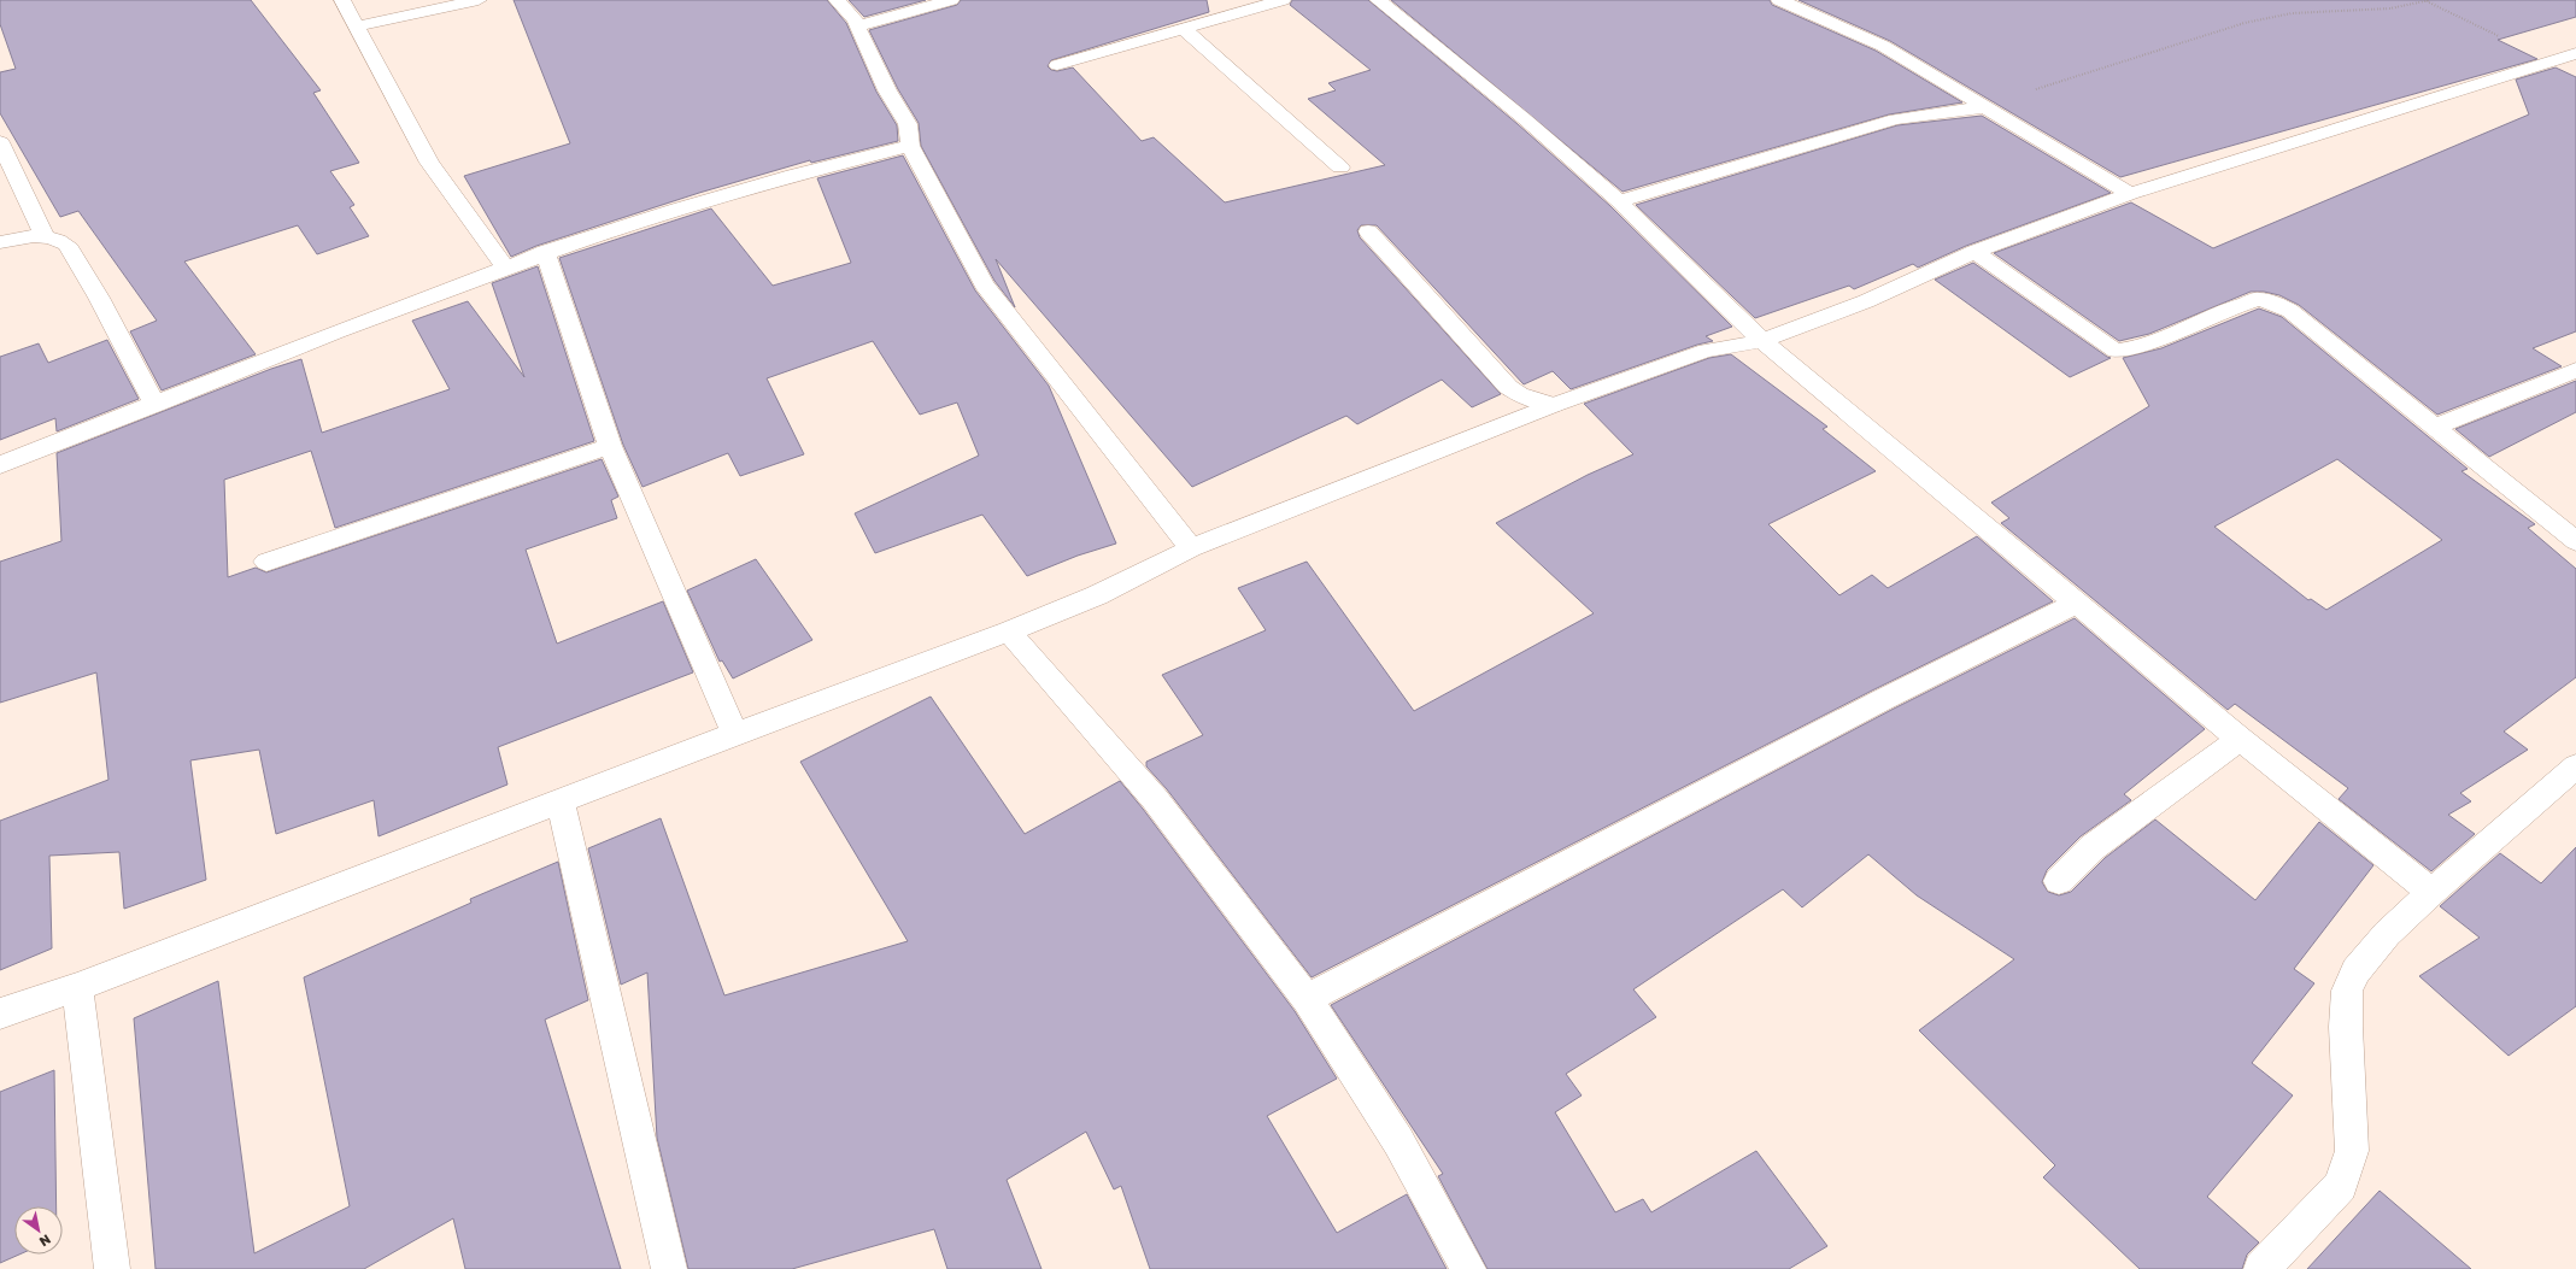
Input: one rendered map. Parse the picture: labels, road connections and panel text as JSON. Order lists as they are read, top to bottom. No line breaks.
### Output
{"north":"bottom right"}
